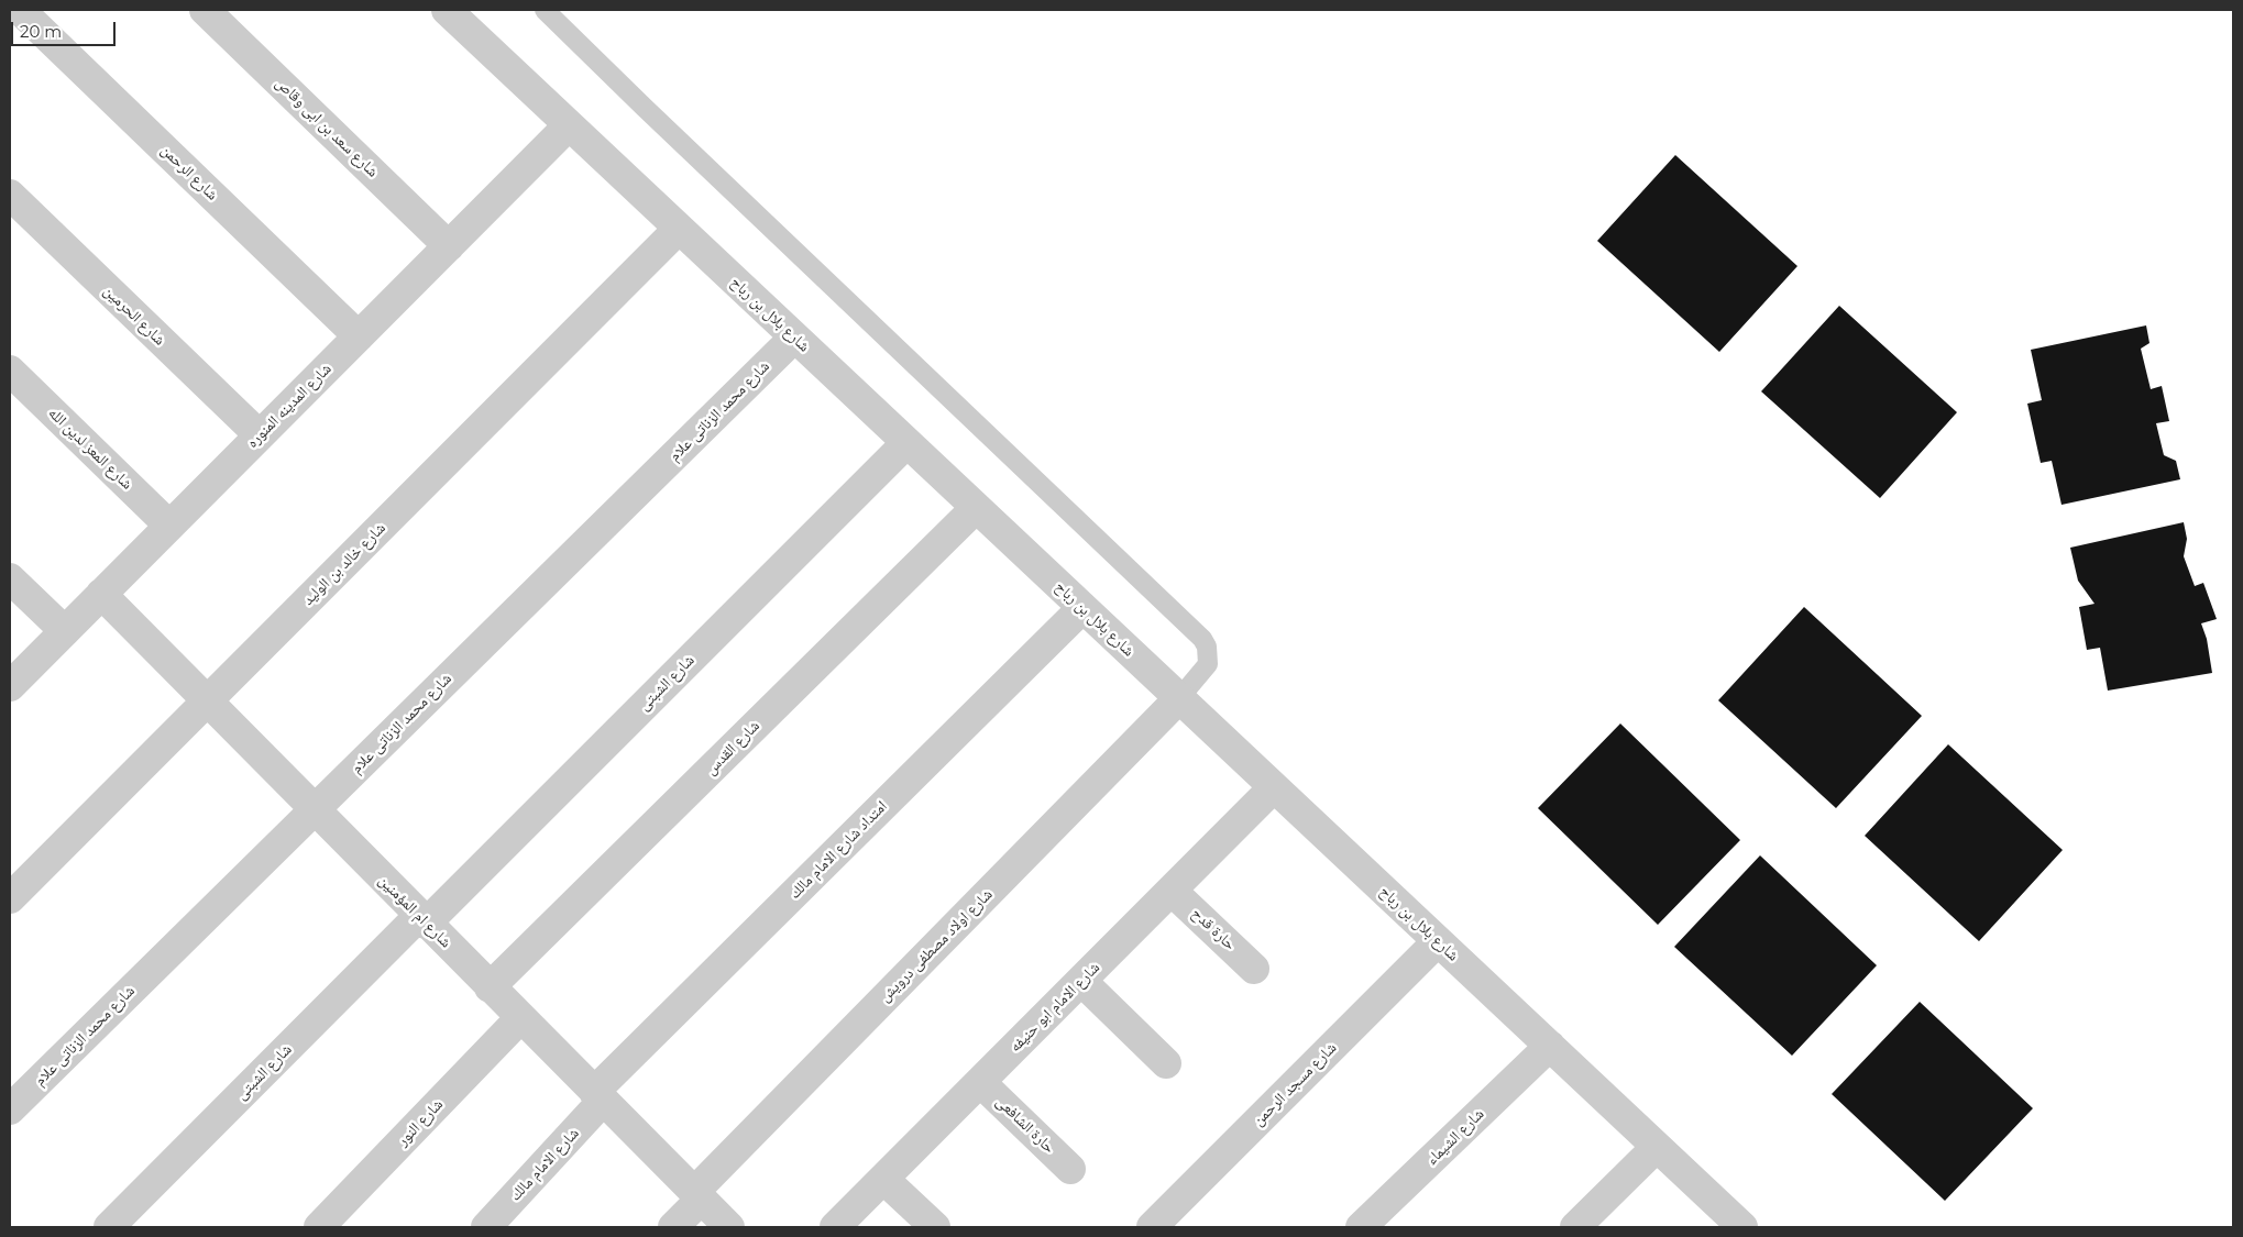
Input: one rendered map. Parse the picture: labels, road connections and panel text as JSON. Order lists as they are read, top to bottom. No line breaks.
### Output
{"streets":{"street":["شارع سعد بن ابى وقاص","شارع الرحمن","شارع بلال بن رباح","شارع الحرمين","شارع المدينه المنوره","شارع محمد الزناتى علام","شارع المعز لدين الله","شارع خالد بن الوليد","شارع الشبتى","شارع القدس","امتداد شارع الامام مالك","شارع ام المؤمنين","حارة قدح","شارع اولاد مصطفى درويش","شارع الامام ابو حنيفه","شارع مسجد الرحمن","شارع النور","حارة الشافعى","شارع الشيماء","شارع الامام مالك"]},"crossings":[["شارع سعد بن ابى وقاص","شارع المدينه المنوره"],["شارع الرحمن","شارع المدينه المنوره"],["شارع بلال بن رباح","شارع المدينه المنوره"],["شارع بلال بن رباح","شارع محمد الزناتى علام"],["شارع بلال بن رباح","شارع خالد بن الوليد"],["شارع بلال بن رباح","شارع الشبتى"],["شارع بلال بن رباح","شارع القدس"],["شارع بلال بن رباح","امتداد شارع الامام مالك"],["شارع بلال بن رباح","شارع اولاد مصطفى درويش"],["شارع بلال بن رباح","شارع الامام ابو حنيفه"],["شارع بلال بن رباح","شارع مسجد الرحمن"],["شارع بلال بن رباح","شارع الشيماء"],["شارع الحرمين","شارع المدينه المنوره"],["شارع المدينه المنوره","شارع المعز لدين الله"],["شارع المدينه المنوره","شارع ام المؤمنين"],["شارع محمد الزناتى علام","شارع ام المؤمنين"],["شارع خالد بن الوليد","شارع ام المؤمنين"],["شارع الشبتى","شارع ام المؤمنين"],["شارع القدس","شارع ام المؤمنين"],["امتداد شارع الامام مالك","شارع ام المؤمنين"],["امتداد شارع الامام مالك","شارع الامام مالك"],["شارع ام المؤمنين","شارع اولاد مصطفى درويش"],["شارع ام المؤمنين","شارع النور"],["شارع ام المؤمنين","شارع الامام مالك"],["حارة قدح","شارع الامام ابو حنيفه"],["شارع الامام ابو حنيفه","حارة الشافعى"]],"scale_bar":"20 m"}
